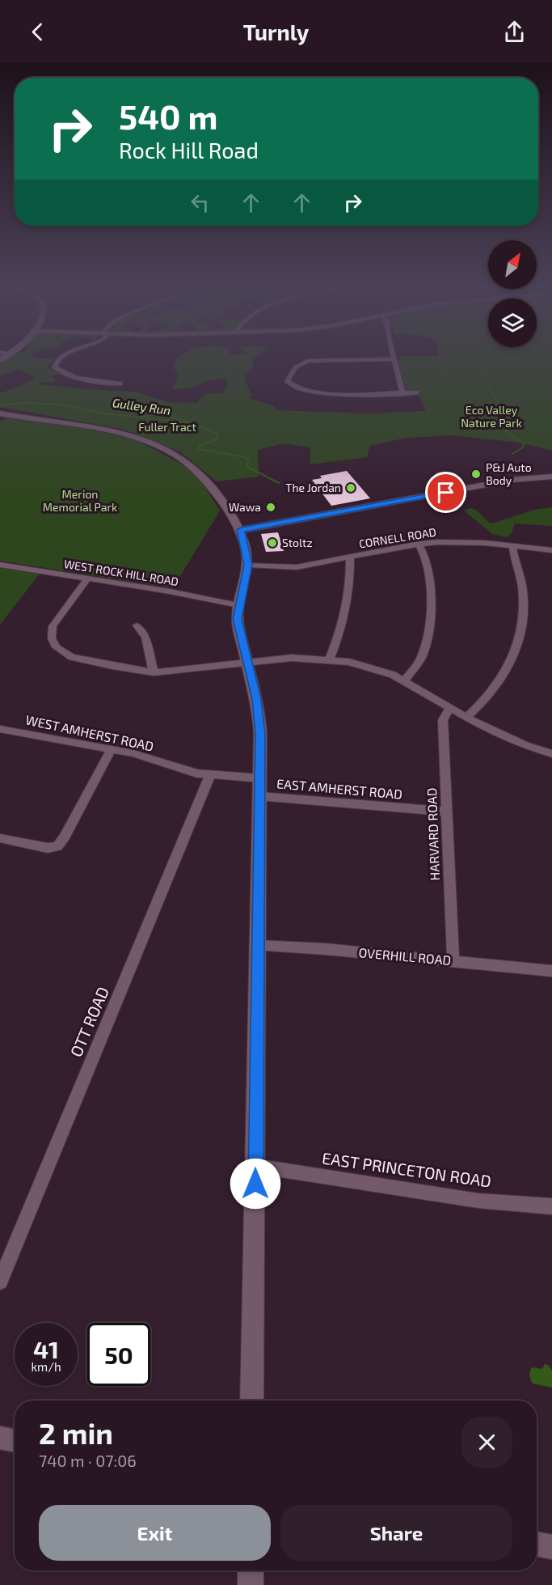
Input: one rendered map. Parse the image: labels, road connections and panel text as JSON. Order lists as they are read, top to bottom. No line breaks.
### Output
{"streets":{"street":["CORNELL ROAD","WEST ROCK HILL ROAD","WEST AMHERST ROAD","EAST AMHERST ROAD","HARVARD ROAD","OVERHILL ROAD","OTT ROAD","EAST PRINCETON ROAD"]},"crossings":[["WEST AMHERST ROAD","EAST AMHERST ROAD"],["WEST AMHERST ROAD","OTT ROAD"],["EAST AMHERST ROAD","HARVARD ROAD"],["HARVARD ROAD","OVERHILL ROAD"]],"water":["Gulley Run"],"parks":["Eco Valley Nature Park","Fuller Tract","Merion Memorial Park"],"places":["P&J Auto Body","The Jordan","Wawa","Stoltz"],"north":"top right","page":{"header":"Turnly","turn":["540 m","Rock Hill Road"],"speed":"41 km/h","limit":"50","heading":["2 min","740 m · 07:06"],"buttons":["Exit","Share"]}}
